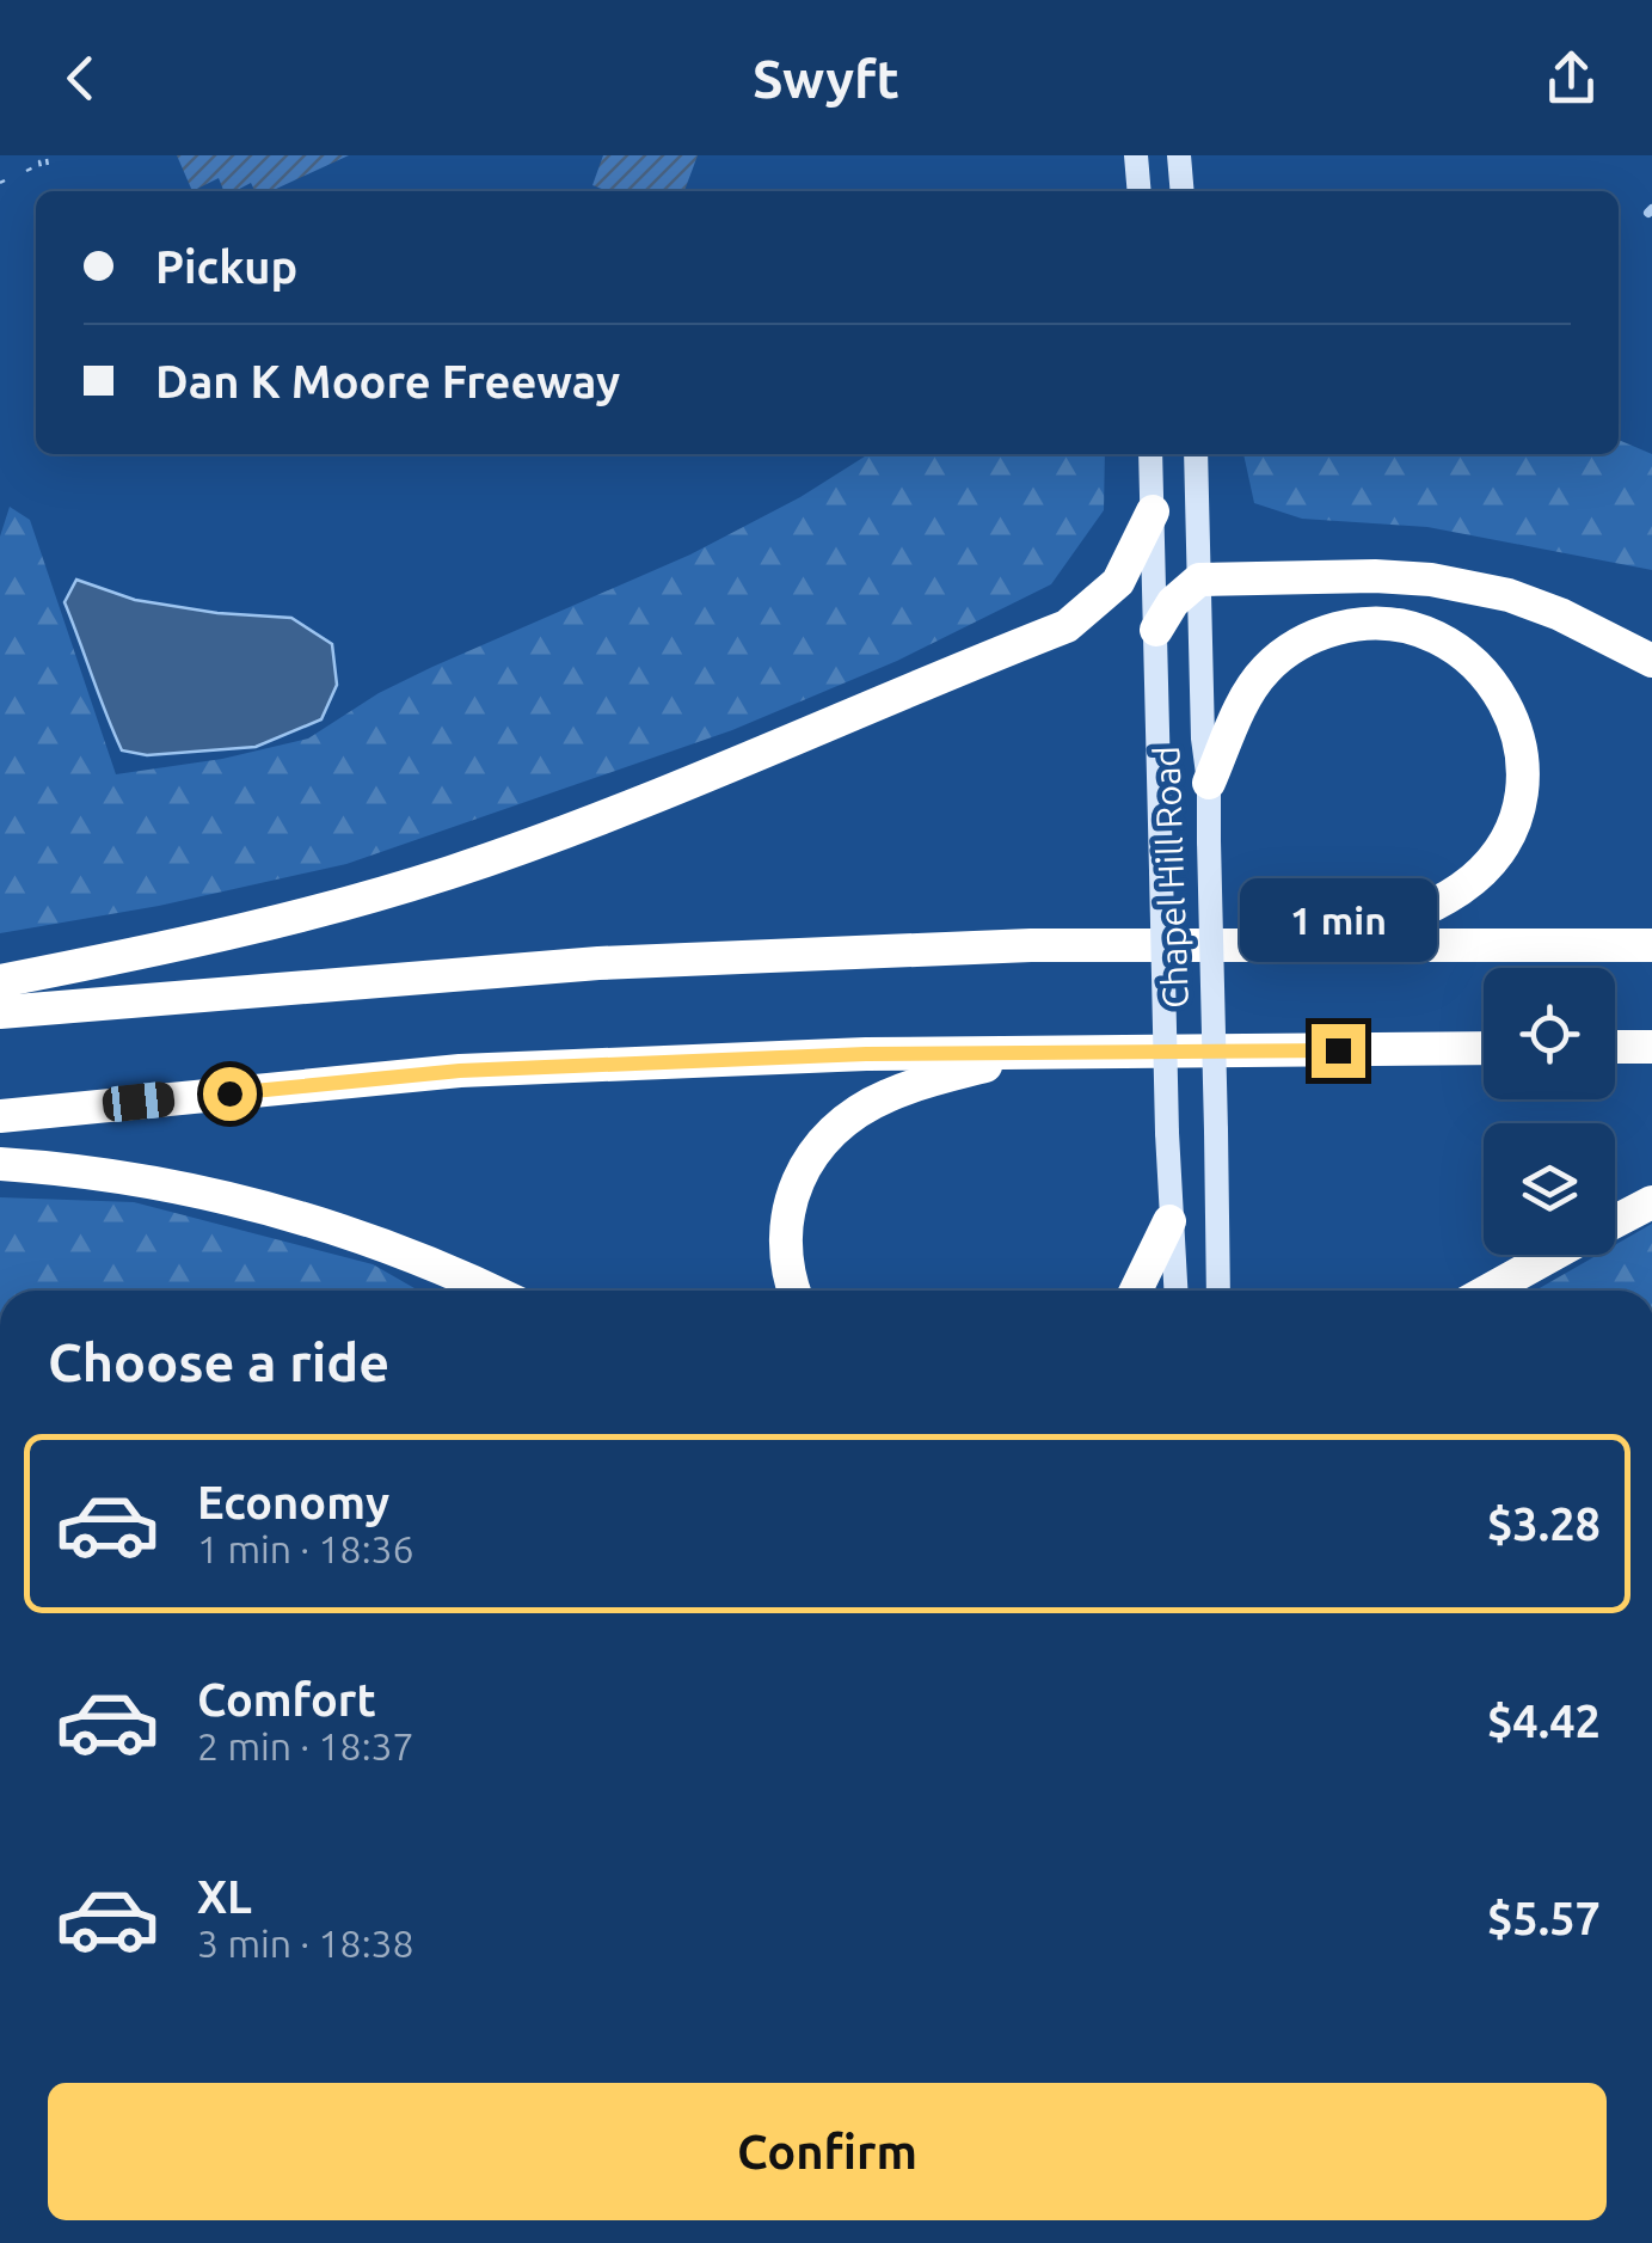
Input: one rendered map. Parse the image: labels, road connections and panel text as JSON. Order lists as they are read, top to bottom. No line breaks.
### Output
{"streets":{"main road":["Chapel Hill Road"]},"page":{"header":"Swyft","banner":["Pickup","Dan K Moore Freeway"],"bubble":"1 min","heading":"Choose a ride","list":[{"name":"Economy","note":"1 min · 18:36","value":"$3.28"},{"name":"Comfort","note":"2 min · 18:37","value":"$4.42"},{"name":"XL","note":"3 min · 18:38","value":"$5.57"}],"buttons":"Confirm"}}
